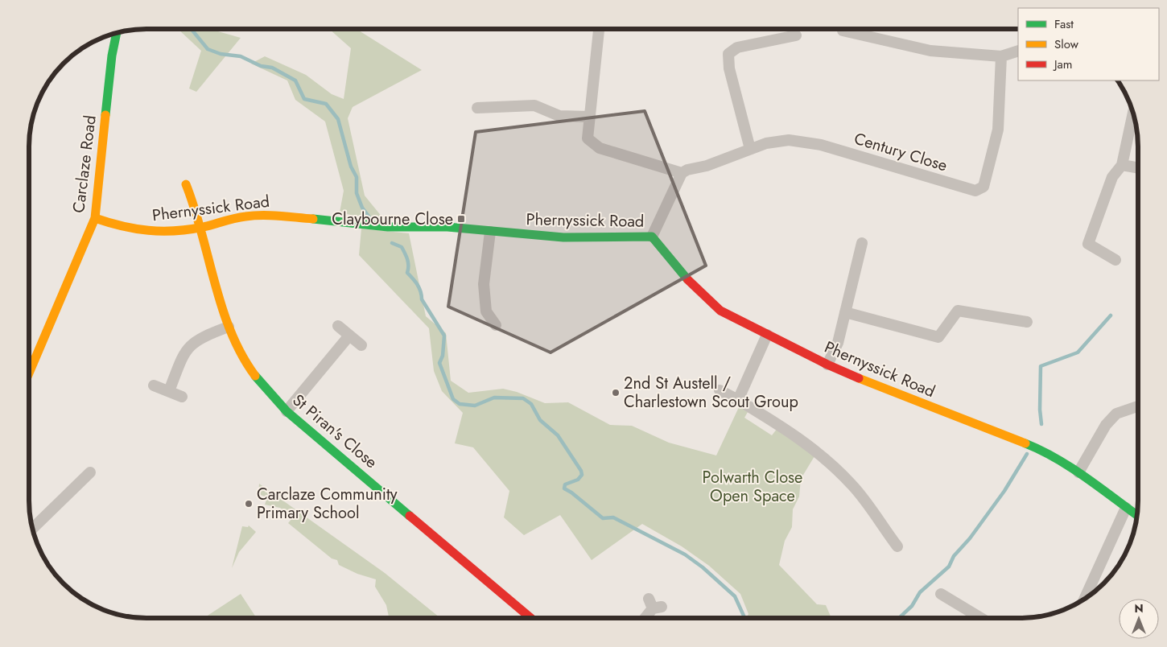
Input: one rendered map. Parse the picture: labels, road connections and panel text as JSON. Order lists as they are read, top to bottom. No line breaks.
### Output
{"streets":{"street":["Century Close","Carclaze Road","Phernyssick Road","St Piran's Close"]},"crossings":[["Carclaze Road","Phernyssick Road"],["Phernyssick Road","St Piran's Close"]],"parks":["Polwarth Close Open Space"],"places":{"transit":["Claybourne Close"],"other":["2nd St Austell / Charlestown Scout Group","Carclaze Community Primary School"]},"legend":["Fast","Slow","Jam"],"north":"top"}
